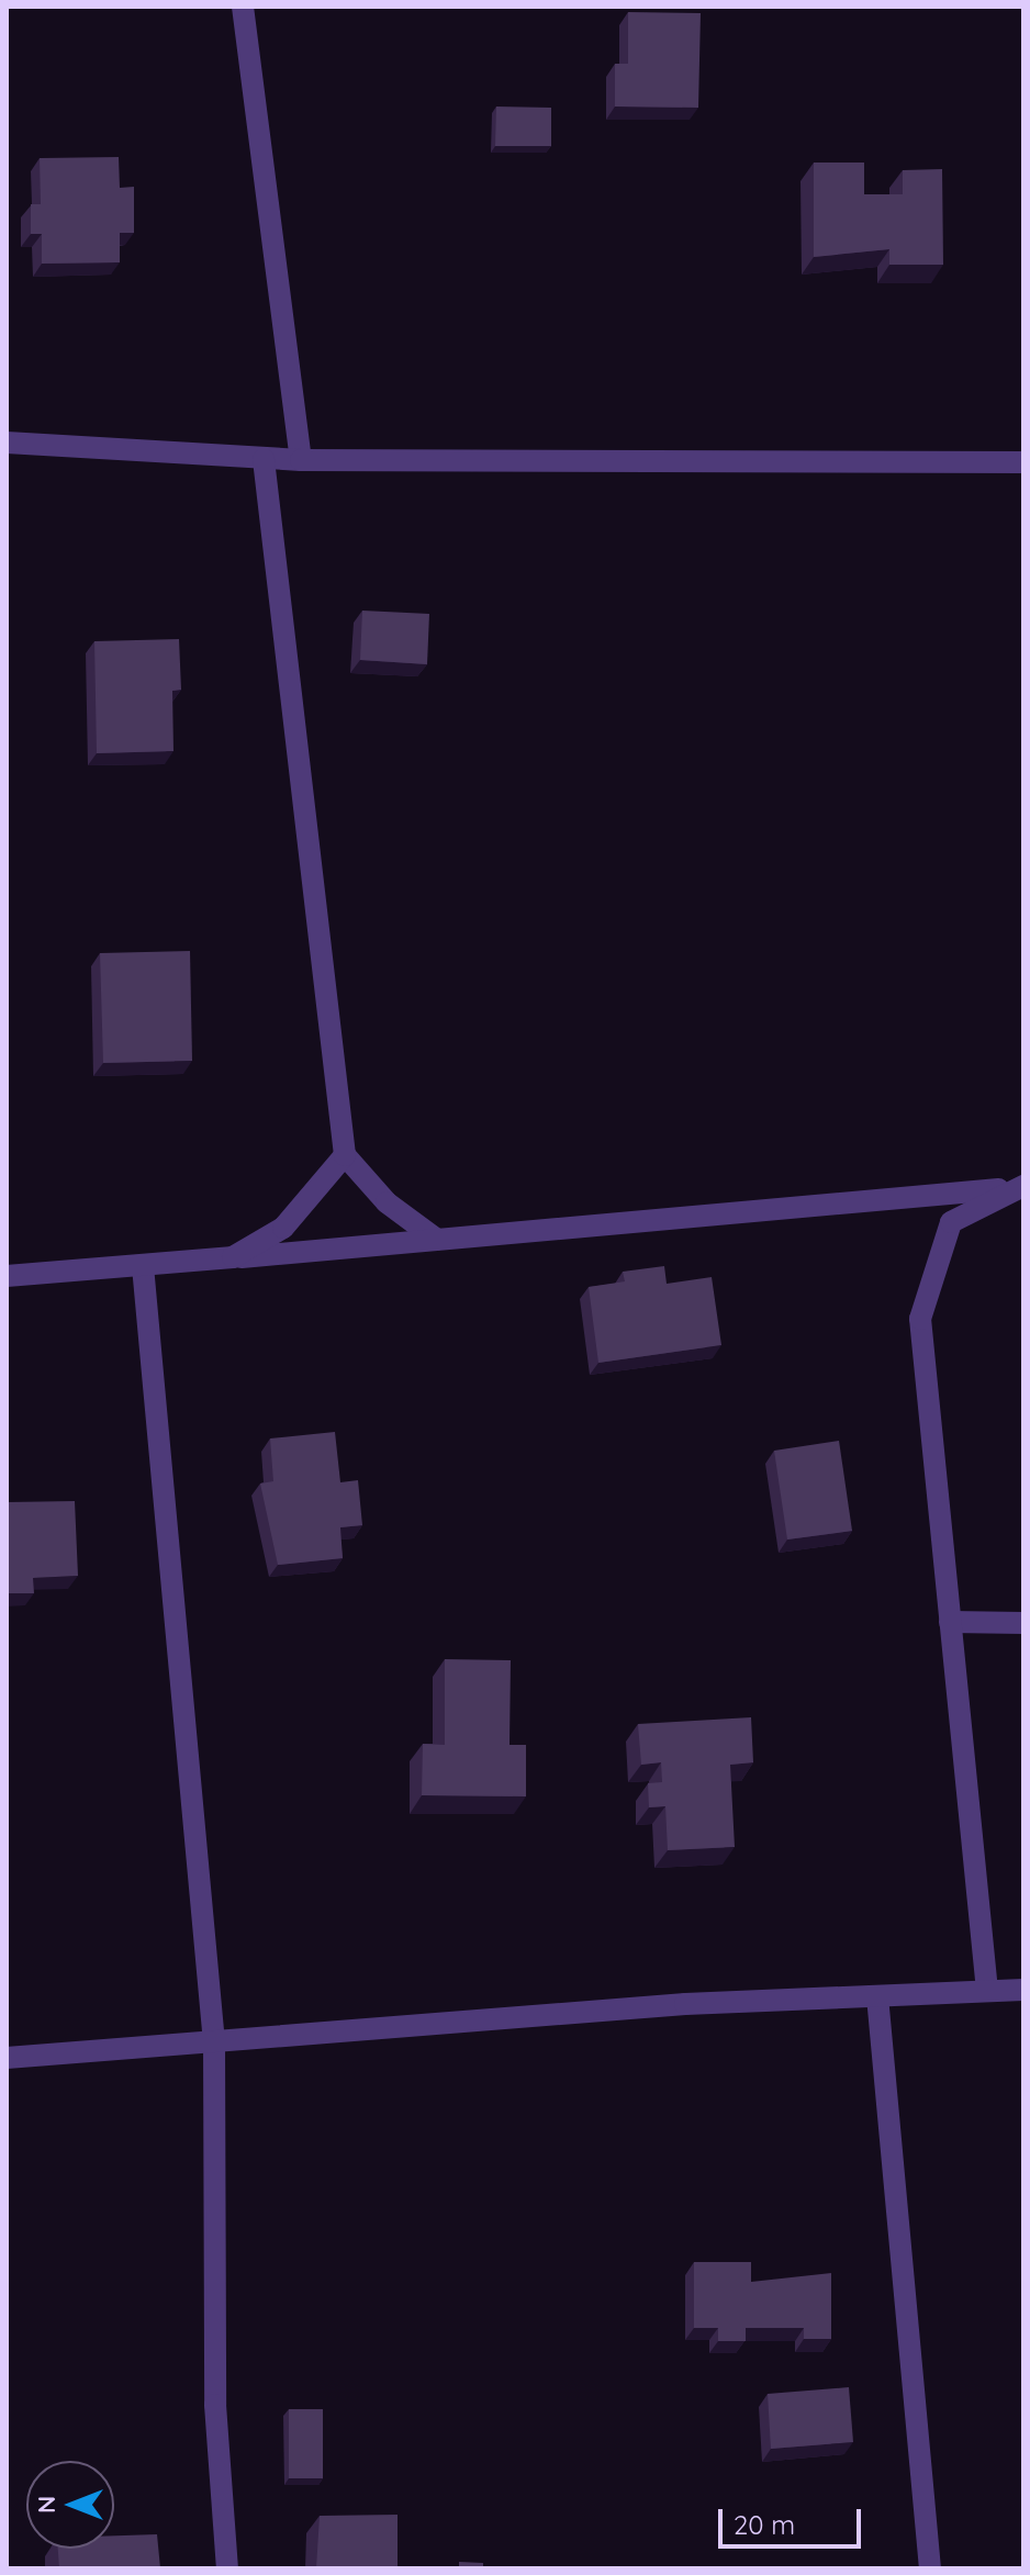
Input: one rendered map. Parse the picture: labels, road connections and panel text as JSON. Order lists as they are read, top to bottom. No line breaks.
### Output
{"scale_bar":"20 m","north":"left"}
